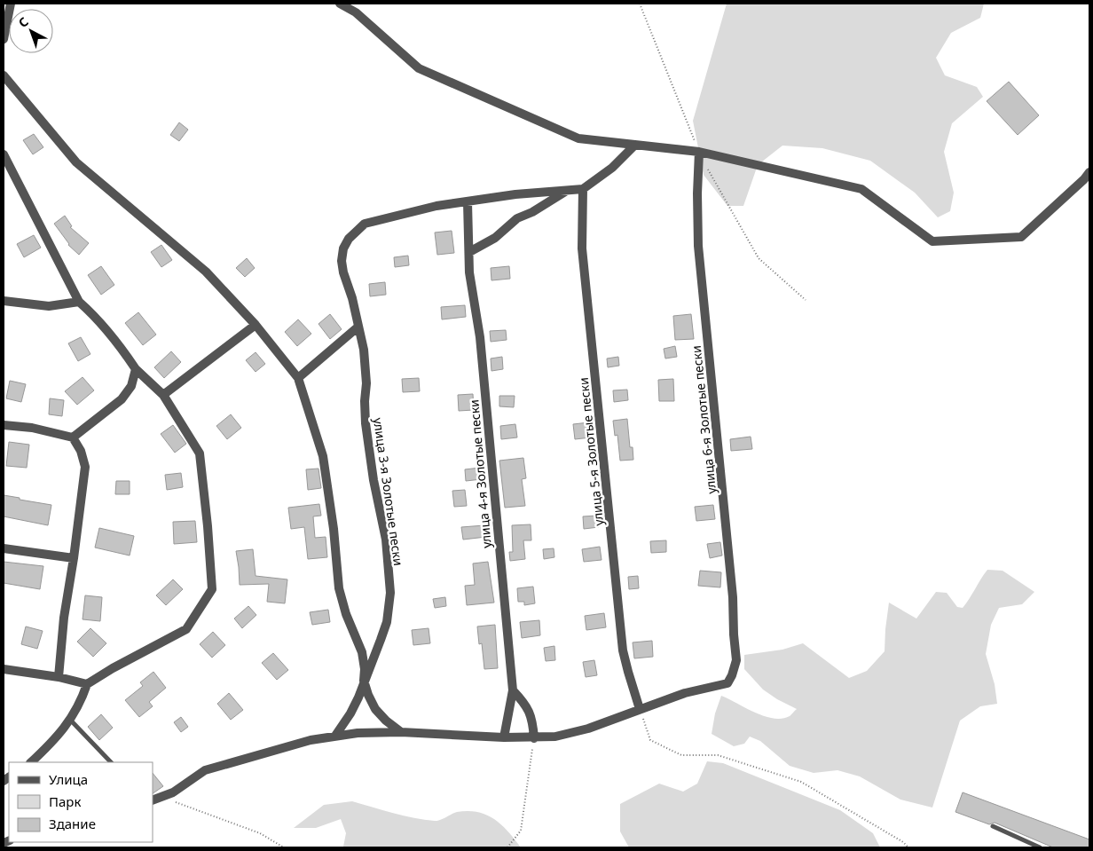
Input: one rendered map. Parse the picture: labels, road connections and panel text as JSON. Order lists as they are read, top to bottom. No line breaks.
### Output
{"streets":{"street":["улица 6-я Золотые пески","улица 5-я Золотые пески","улица 4-я Золотые пески","улица 3-я Золотые пески"]},"crossings":[["улица 6-я Золотые пески","улица 5-я Золотые пески"],["улица 5-я Золотые пески","улица 3-я Золотые пески"],["улица 4-я Золотые пески","улица 3-я Золотые пески"]],"legend":["Улица","Парк","Здание"],"north":"top left"}
